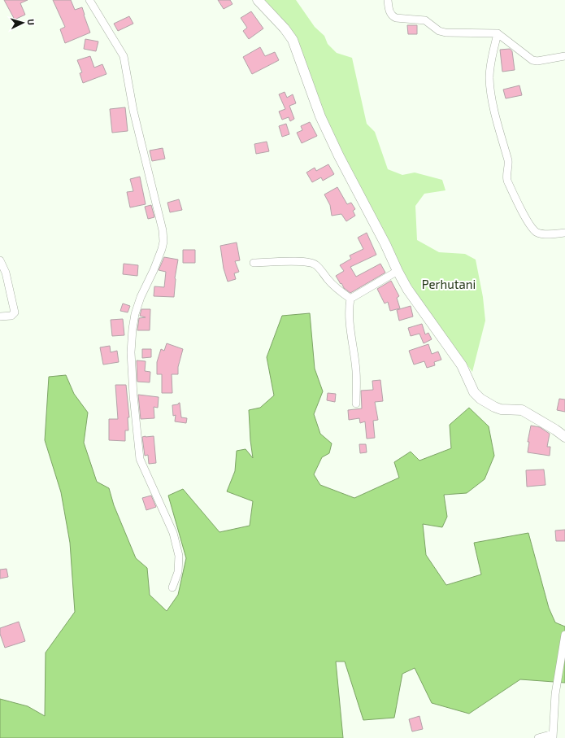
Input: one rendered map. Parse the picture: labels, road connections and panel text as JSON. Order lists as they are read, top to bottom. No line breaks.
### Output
{"parks":["Perhutani"],"north":"right"}
